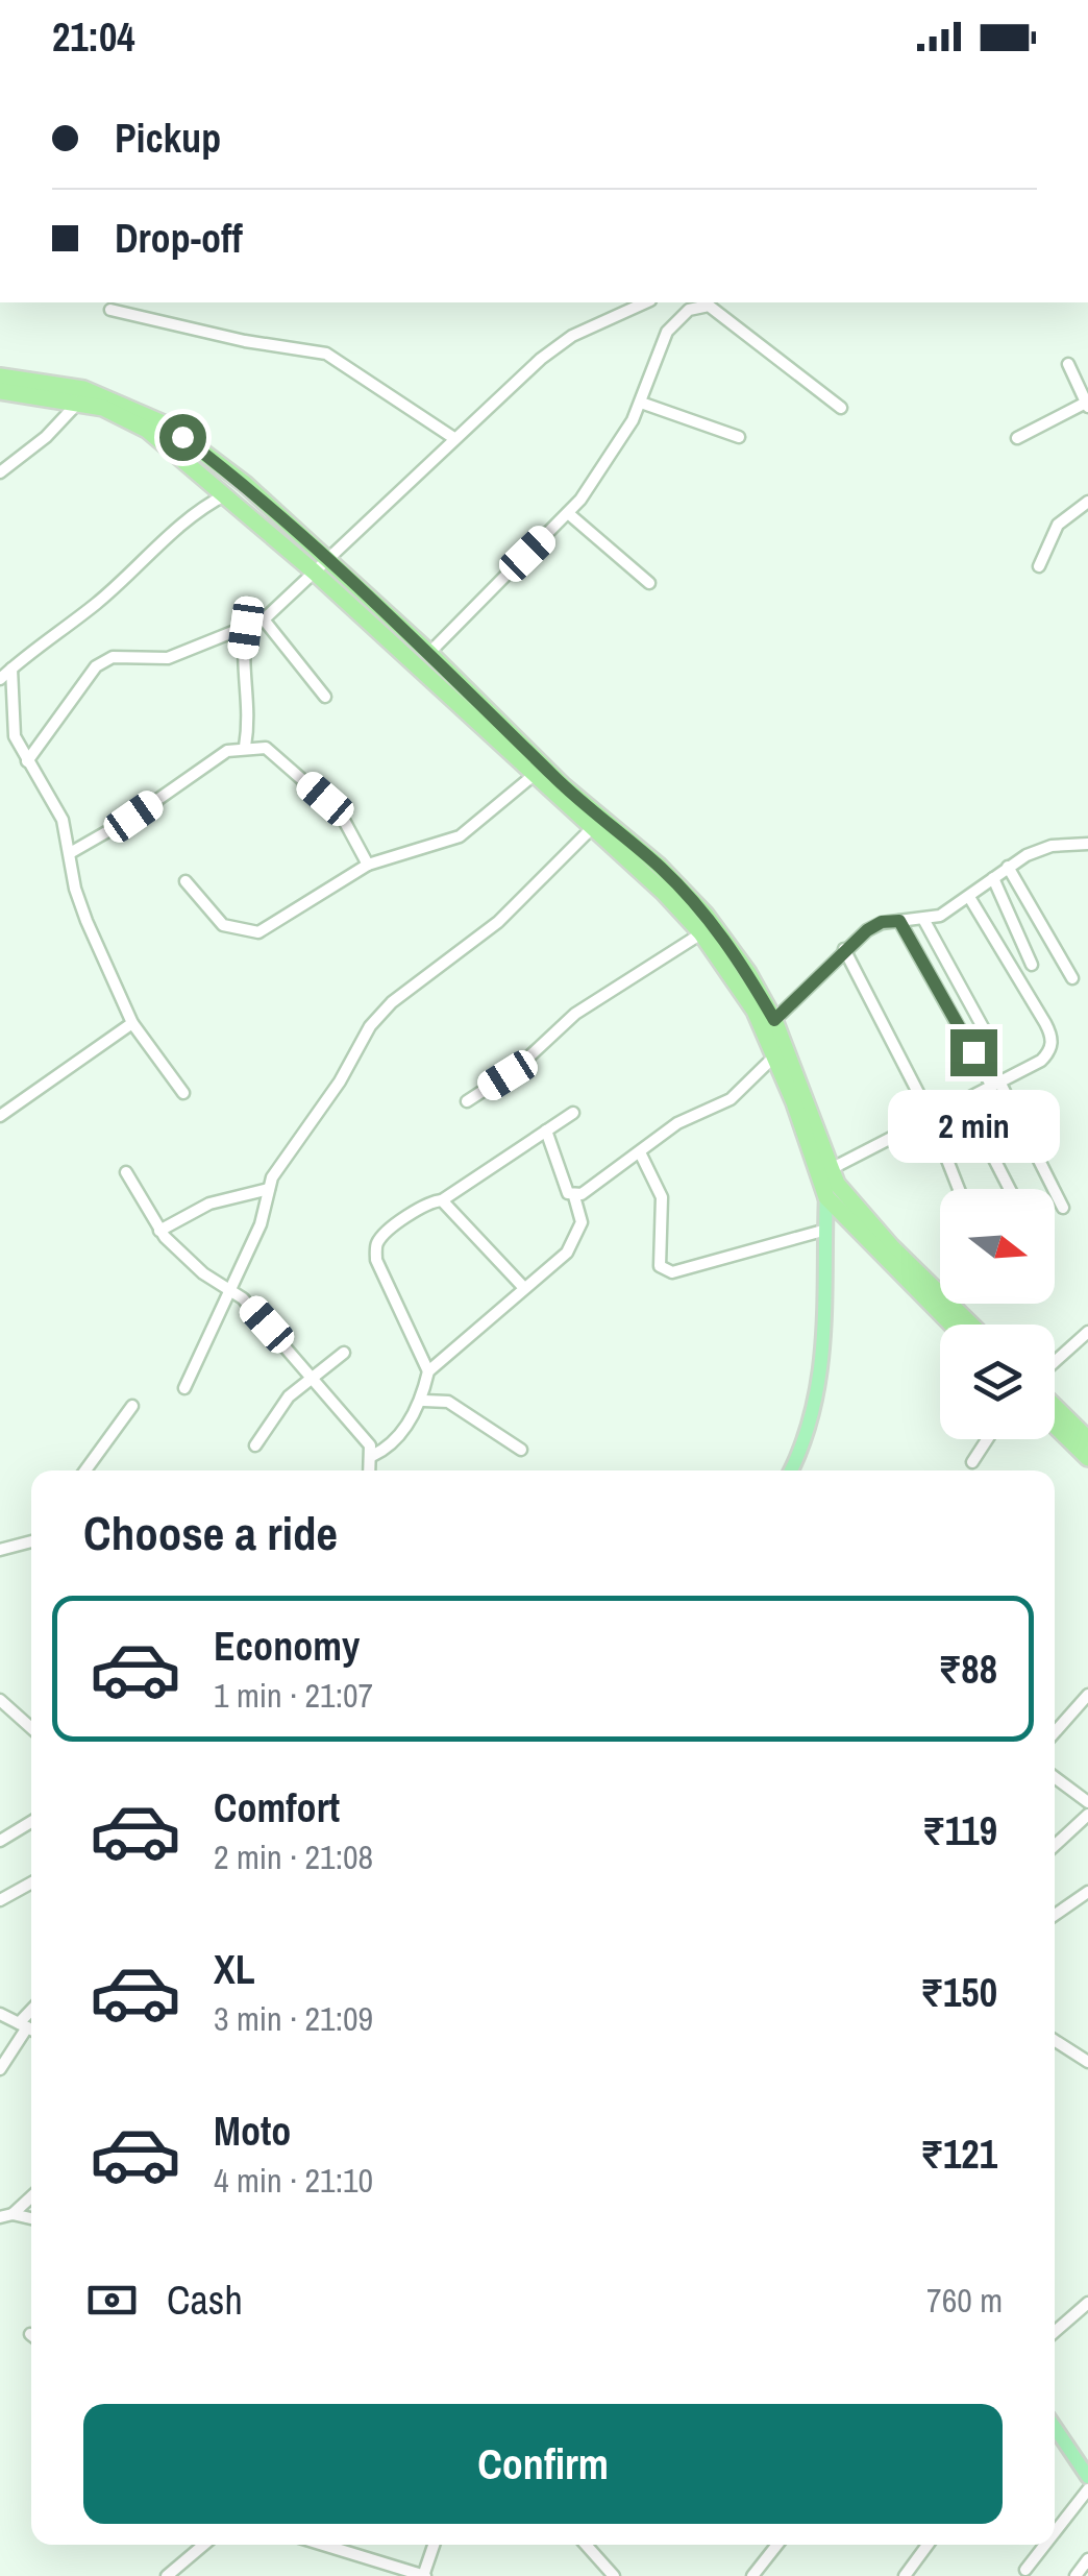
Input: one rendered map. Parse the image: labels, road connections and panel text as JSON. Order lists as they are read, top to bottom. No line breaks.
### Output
{"north":"right","page":{"status":"21:04","banner":["Pickup","Drop-off"],"bubble":"2 min","heading":"Choose a ride","list":[{"name":"Economy","note":"1 min · 21:07","value":"₹88"},{"name":"Comfort","note":"2 min · 21:08","value":"₹119"},{"name":"XL","note":"3 min · 21:09","value":"₹150"},{"name":"Moto","note":"4 min · 21:10","value":"₹121"}],"pay":["Cash","760 m"],"buttons":"Confirm"}}
